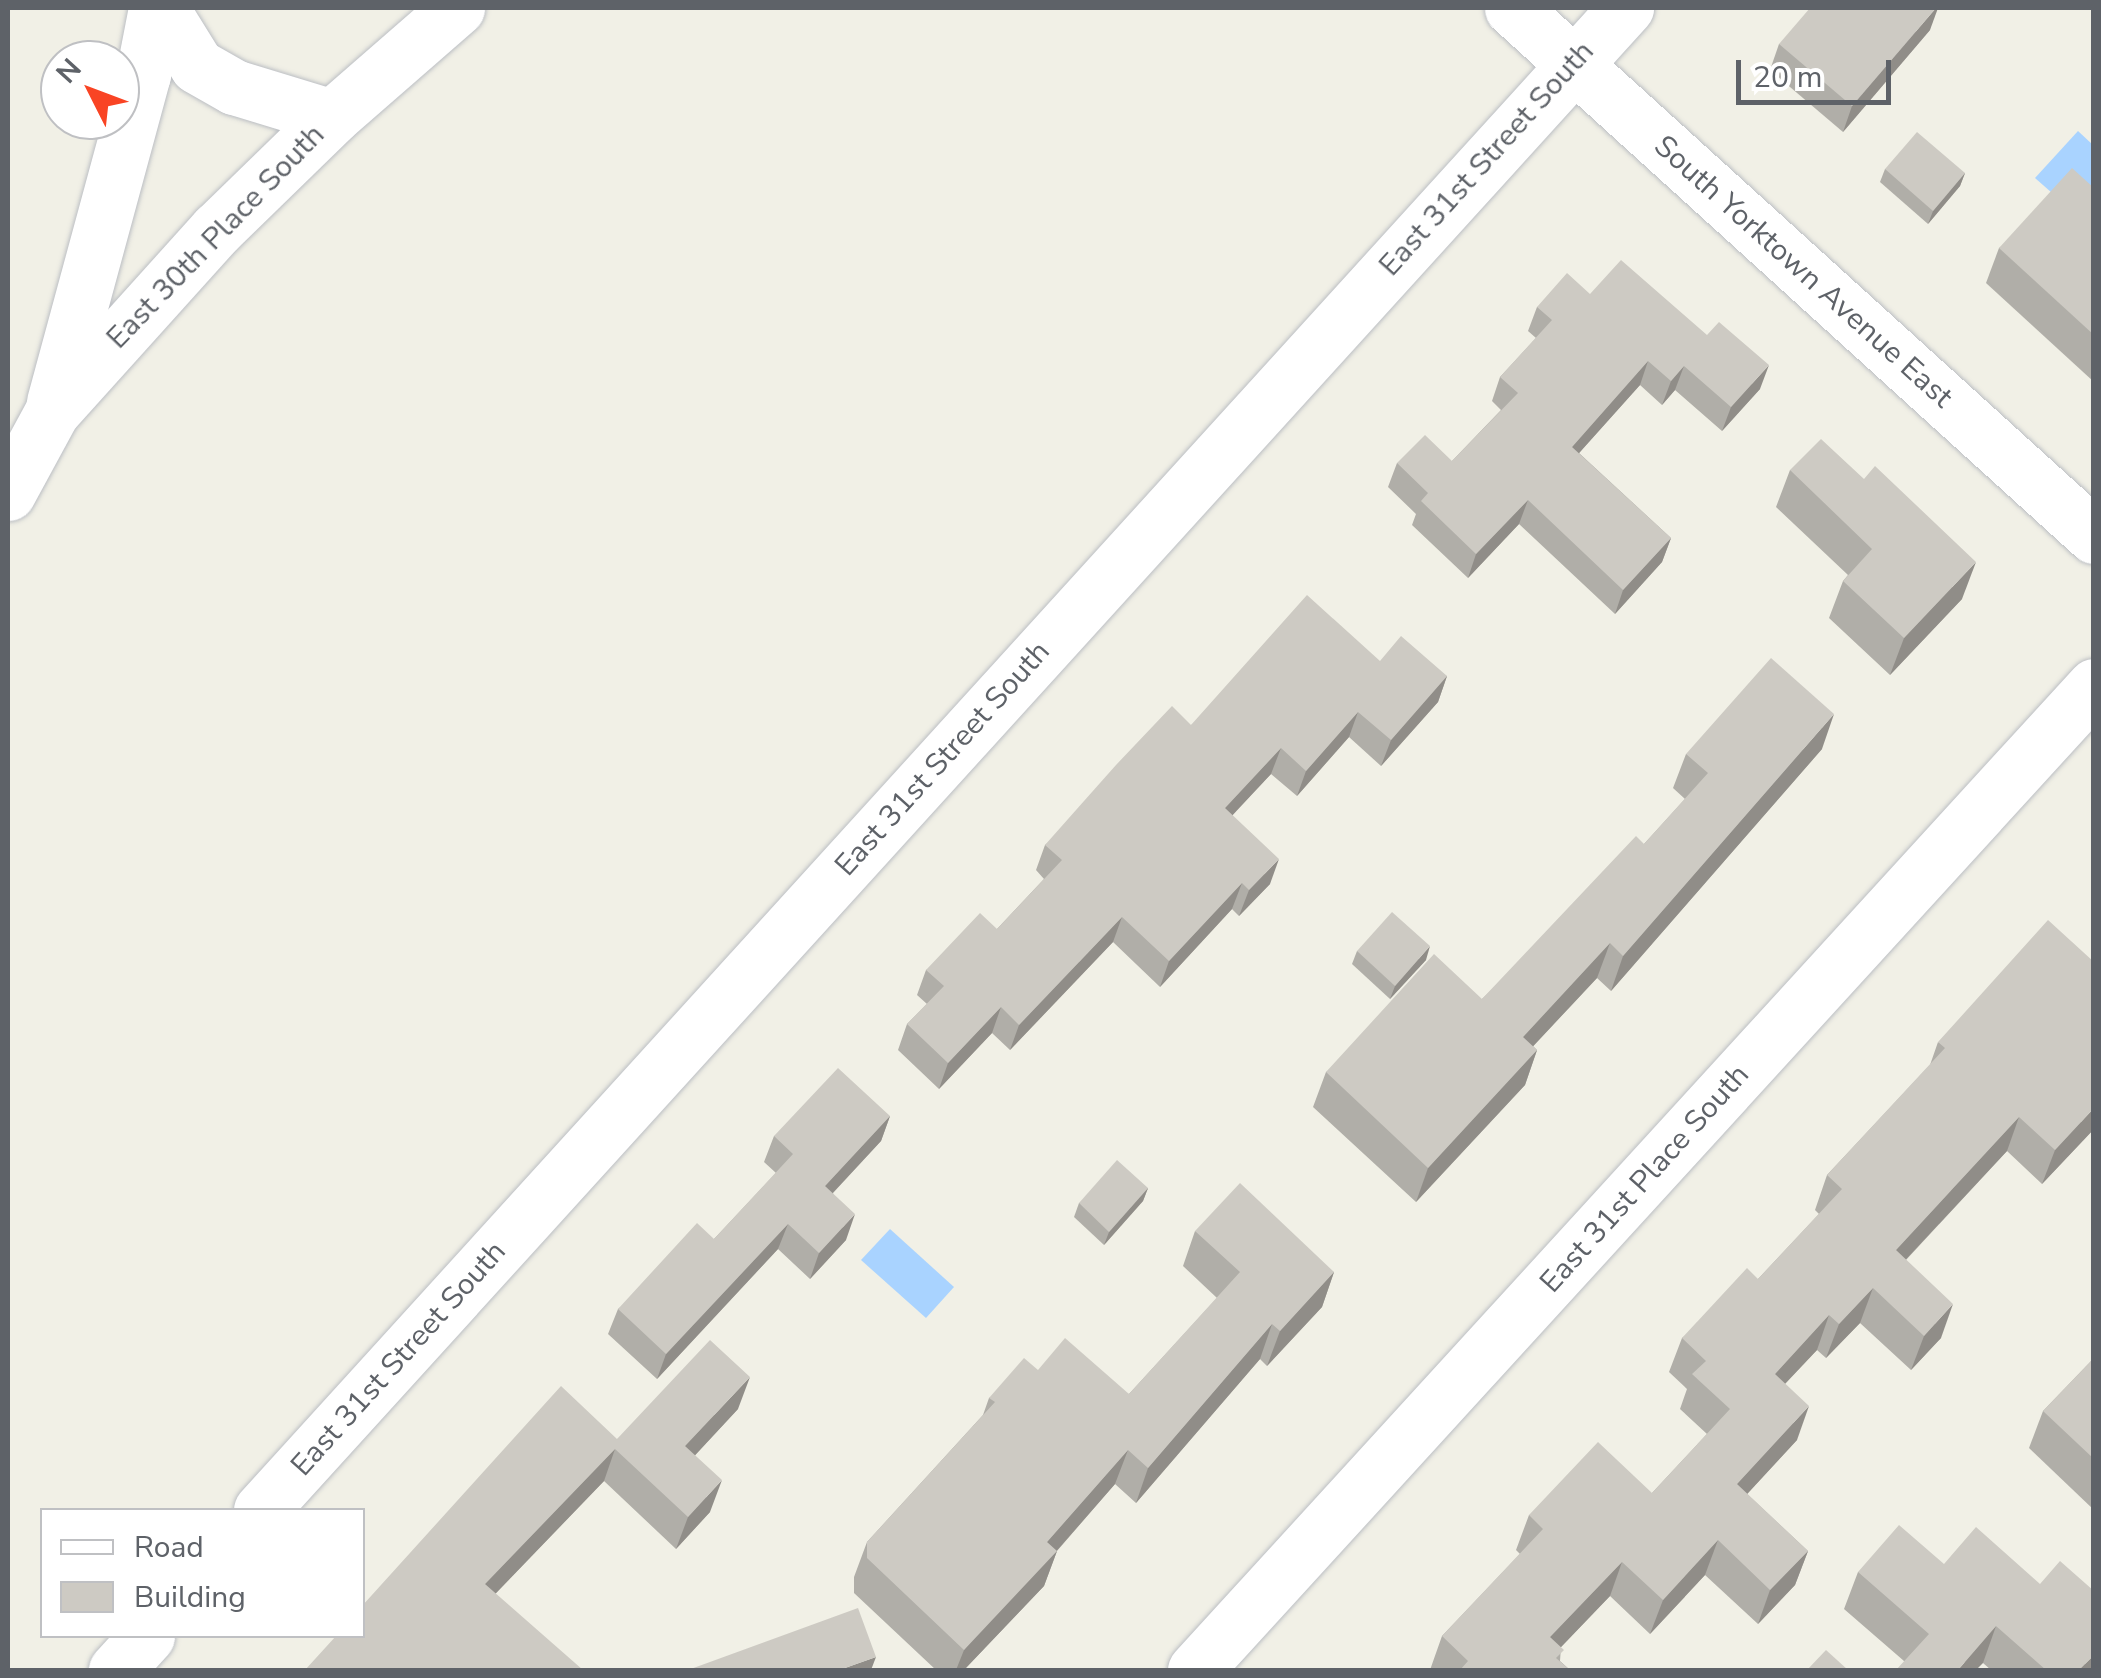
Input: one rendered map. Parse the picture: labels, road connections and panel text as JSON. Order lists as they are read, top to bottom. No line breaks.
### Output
{"streets":{"street":["East 31st Street South","East 30th Place South","South Yorktown Avenue East","East 31st Place South"]},"crossings":[["East 31st Street South","South Yorktown Avenue East"]],"legend":["Road","Building"],"scale_bar":"20 m","north":"top left"}
